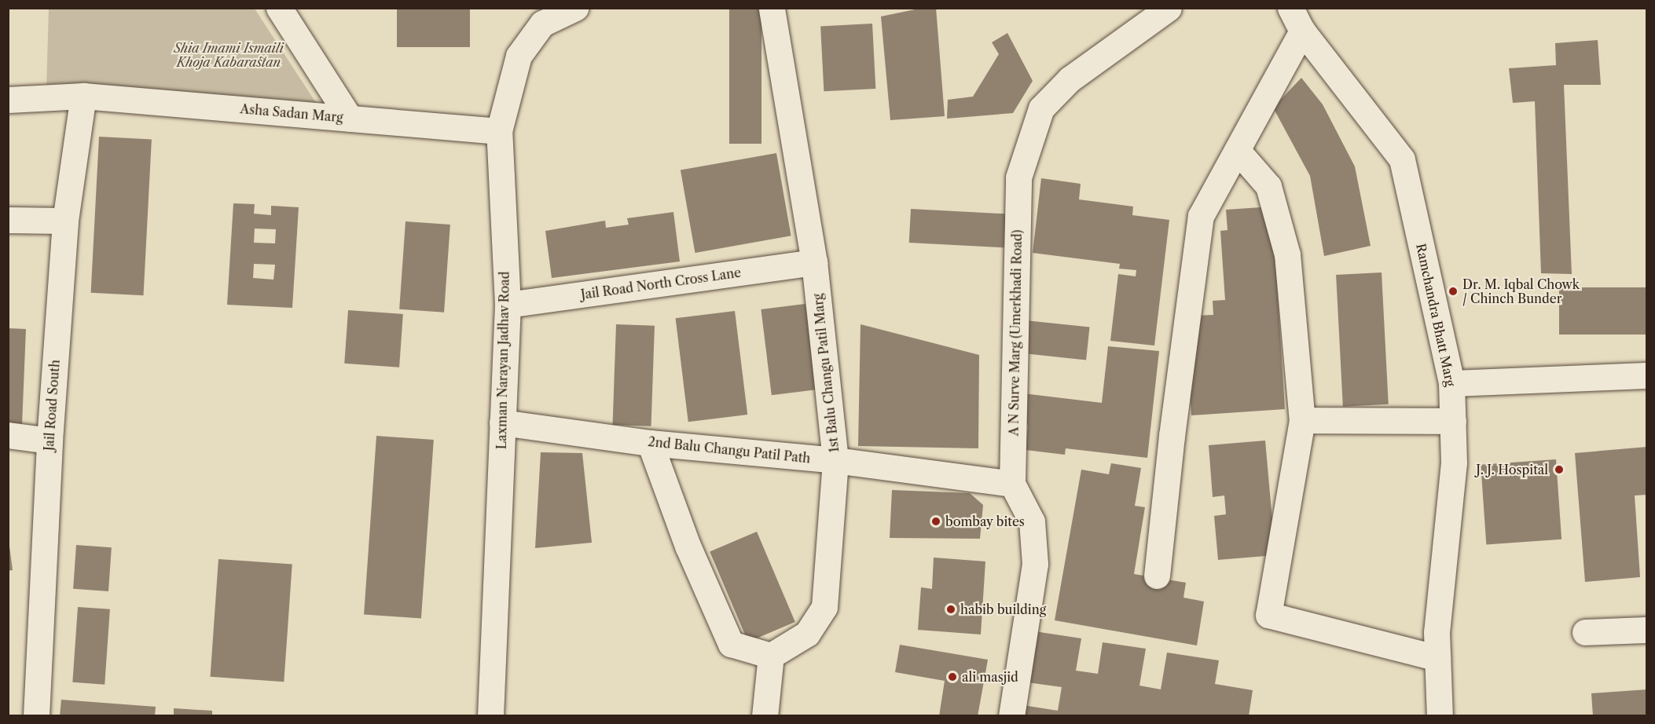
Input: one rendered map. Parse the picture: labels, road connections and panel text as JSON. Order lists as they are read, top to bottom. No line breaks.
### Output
{"streets":{"street":["Asha Sadan Marg","Jail Road North Cross Lane","Ramchandra Bhatt Marg","A N Surve Marg (Umerkhadi Road)","Laxman Narayan Jadhav Road","1st Balu Changu Patil Marg","Jail Road South","2nd Balu Changu Patil Path"]},"crossings":[["Asha Sadan Marg","Laxman Narayan Jadhav Road"],["Asha Sadan Marg","Jail Road South"],["Jail Road North Cross Lane","Laxman Narayan Jadhav Road"],["Jail Road North Cross Lane","1st Balu Changu Patil Marg"],["A N Surve Marg (Umerkhadi Road)","2nd Balu Changu Patil Path"],["Laxman Narayan Jadhav Road","2nd Balu Changu Patil Path"],["1st Balu Changu Patil Marg","2nd Balu Changu Patil Path"]],"parks":["Shia Imami Ismaili Khoja Kabarastan"],"places":["Dr. M. Iqbal Chowk / Chinch Bunder","J. J. Hospital","bombay bites","habib building","ali masjid"]}
